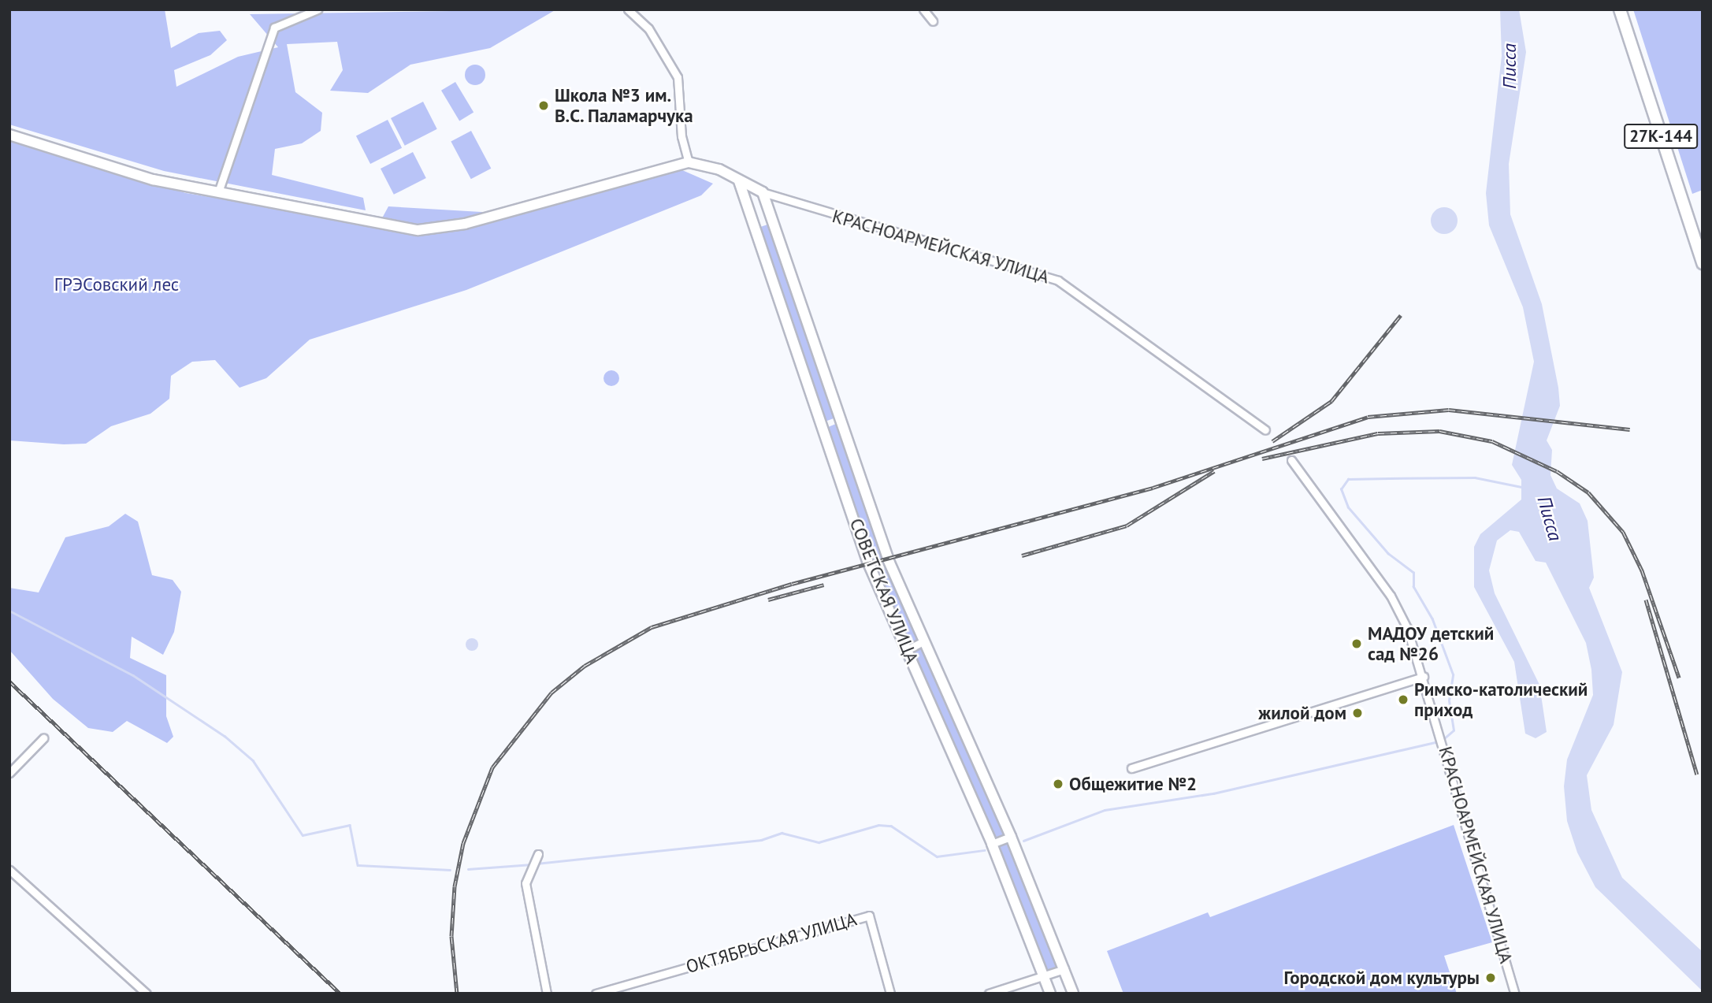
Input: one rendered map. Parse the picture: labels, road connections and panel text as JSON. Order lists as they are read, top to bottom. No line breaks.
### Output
{"streets":{"main road":["27К-144","КРАСНОАРМЕЙСКАЯ УЛИЦА","СОВЕТСКАЯ УЛИЦА"],"street":["ОКТЯБРЬСКАЯ УЛИЦА"]},"crossings":[["КРАСНОАРМЕЙСКАЯ УЛИЦА","СОВЕТСКАЯ УЛИЦА"]],"water":["Писса"],"parks":["ГРЭСовский лес"],"places":["Школа №3 им. В.С. Паламарчука","МАДОУ детский сад №26","Римско-католический приход","жилой дом","Общежитие №2","Городской дом культуры"]}
